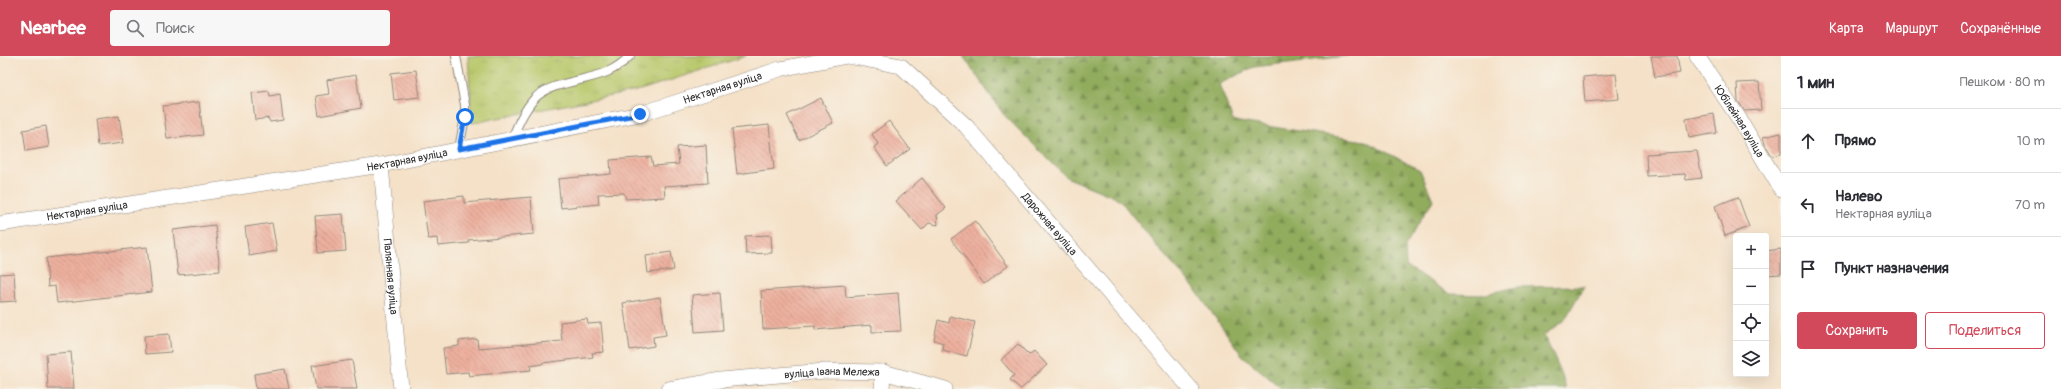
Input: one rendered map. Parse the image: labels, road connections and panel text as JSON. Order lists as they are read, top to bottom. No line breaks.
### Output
{"streets":{"street":["Нектарная вуліца","Юбілейная вуліца","Дарожная вуліца","Палянная вуліца","вуліца Івана Мележа"]},"crossings":[["Нектарная вуліца","Дарожная вуліца"],["Нектарная вуліца","Палянная вуліца"]],"page":{"header":"Nearbee","search":"Поиск","nav":["Карта","Маршрут","Сохранённые"],"heading":["1 мин","Пешком · 80 m"],"list":[["Прямо","10 m"],["Налево","Нектарная вуліца","70 m"],"Пункт назначения"],"map_buttons":["+","−"],"buttons":["Сохранить","Поделиться"]}}
